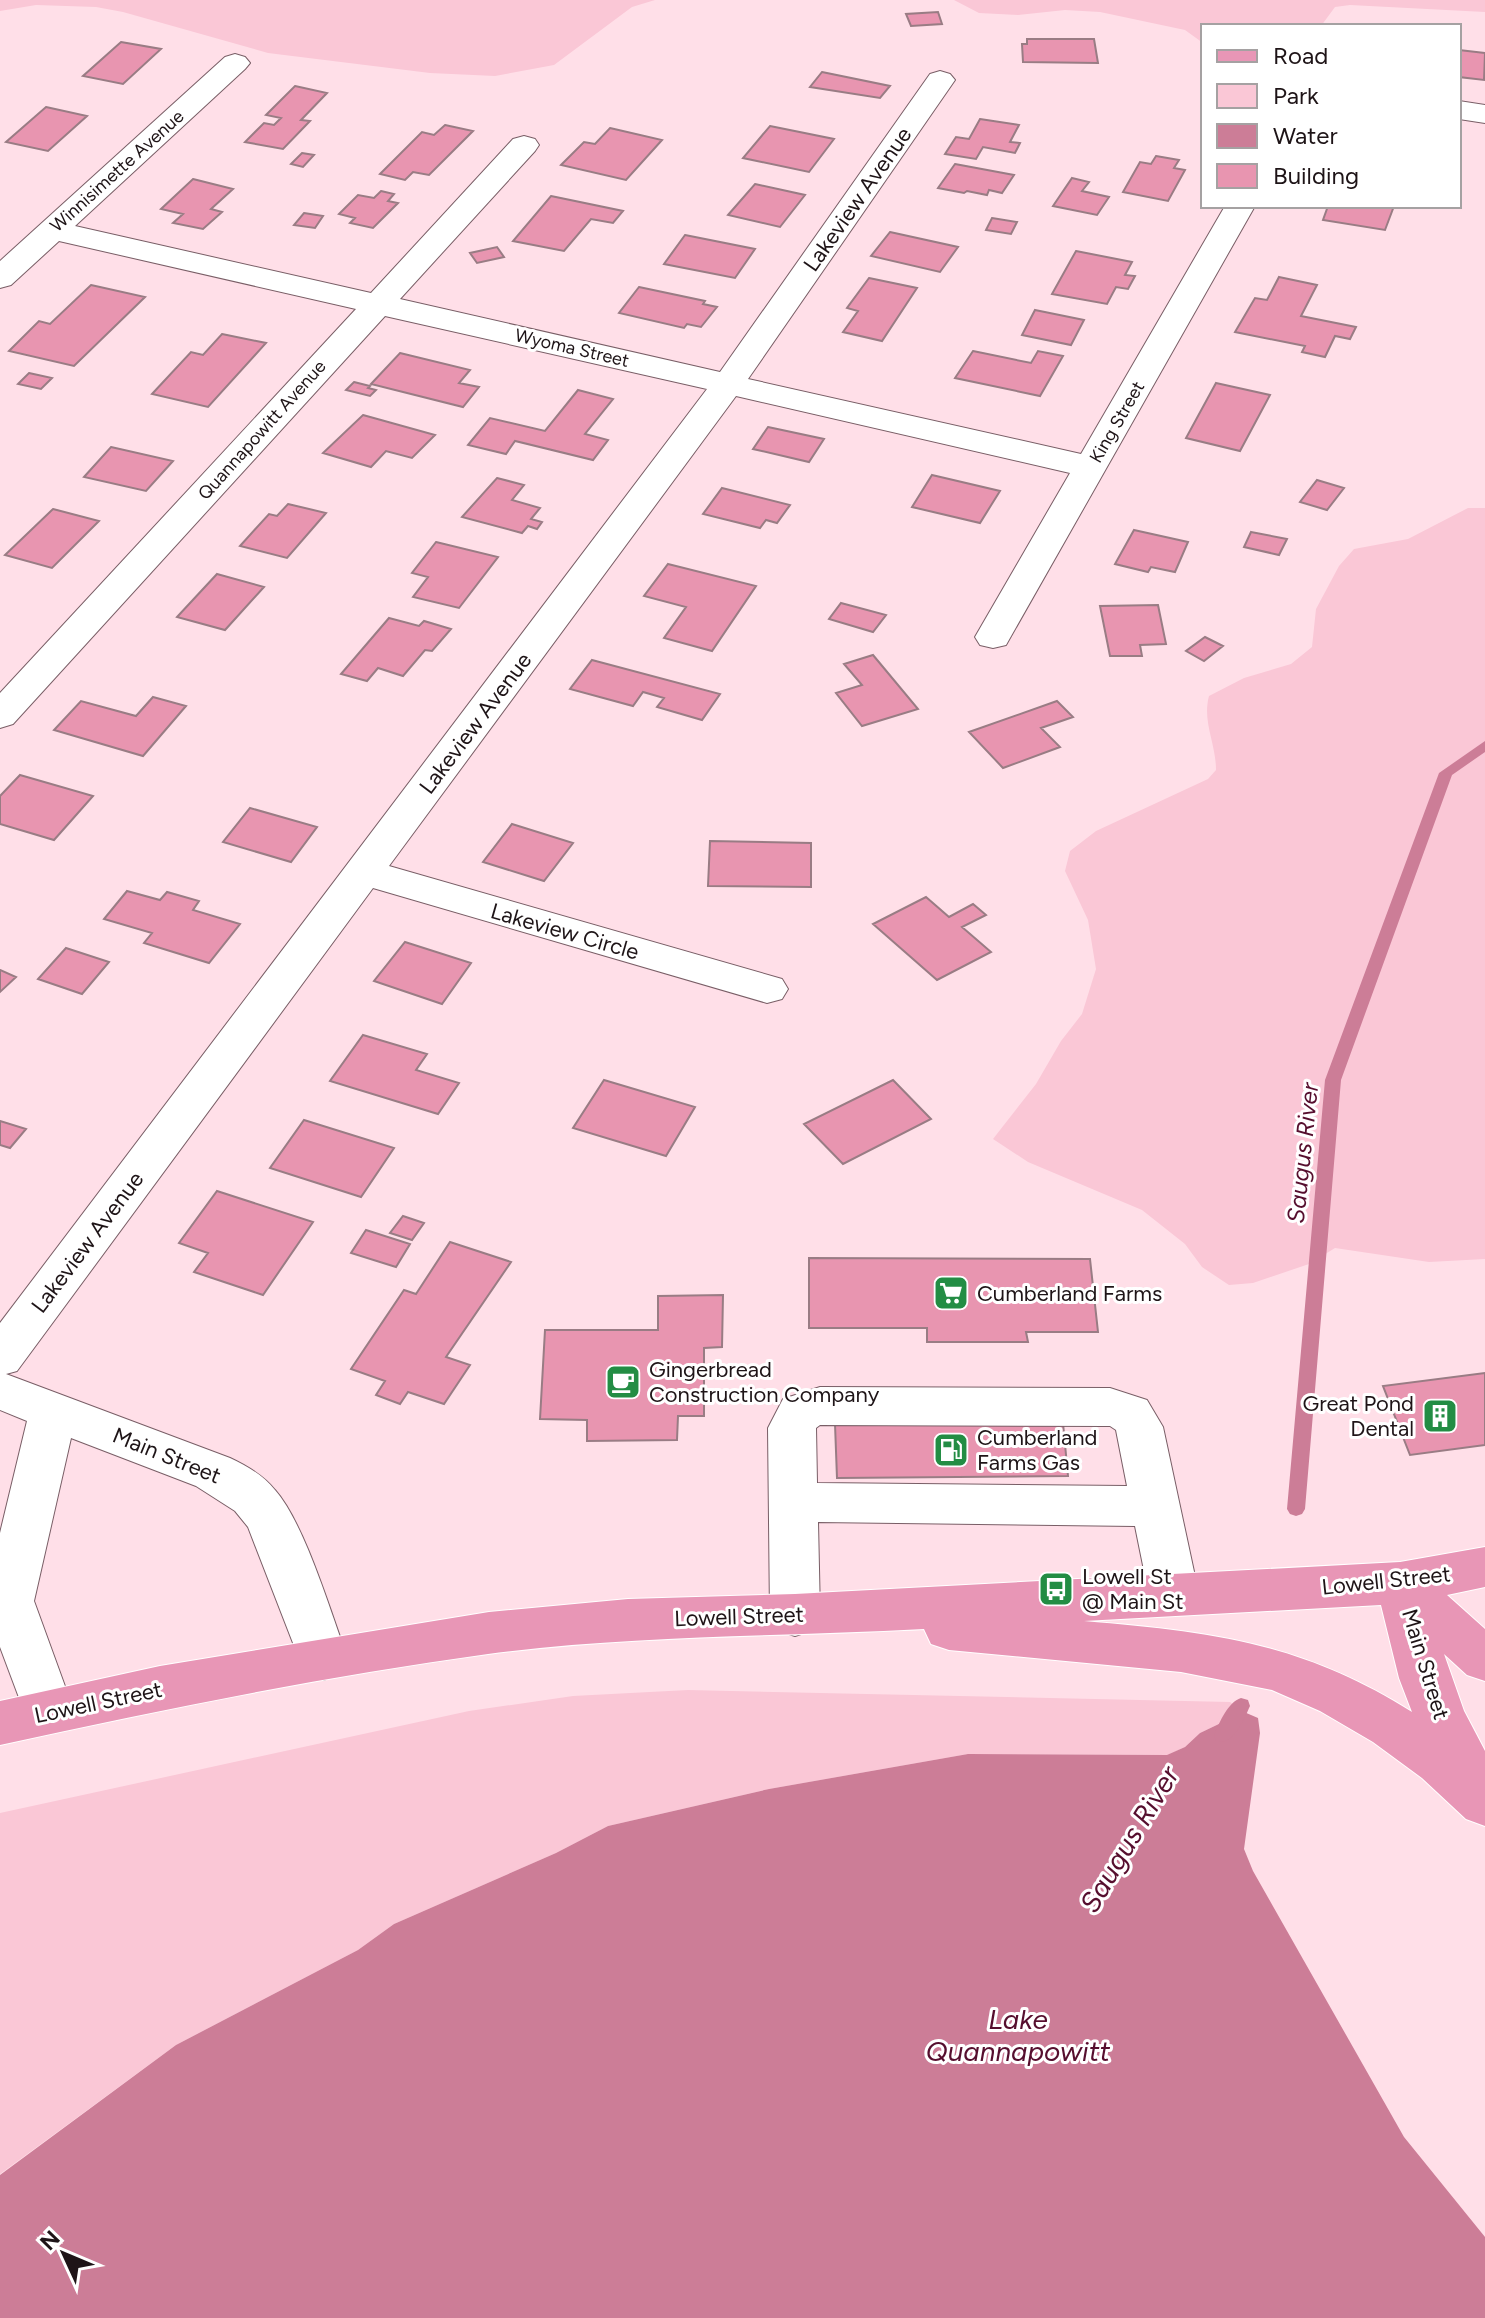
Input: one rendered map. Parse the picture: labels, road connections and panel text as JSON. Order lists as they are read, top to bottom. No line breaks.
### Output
{"streets":{"main road":["Main Street","Lowell Street"],"street":["Winnisimette Avenue","Lakeview Avenue","Wyoma Street","King Street","Quannapowitt Avenue","Lakeview Circle"]},"crossings":[["Winnisimette Avenue","Wyoma Street"],["Lakeview Avenue","Wyoma Street"],["Lakeview Avenue","Lakeview Circle"],["Wyoma Street","King Street"],["Wyoma Street","Quannapowitt Avenue"],["Main Street","Lowell Street"]],"water":["Saugus River","Lake Quannapowitt"],"places":{"supermarket":["Cumberland Farms"],"cafe":["Gingerbread Construction Company"],"building":["Great Pond Dental"],"fuel station":["Cumberland Farms Gas"],"bus stop":["Lowell St @ Main St"]},"legend":["Road","Park","Water","Building"],"north":"top left"}
